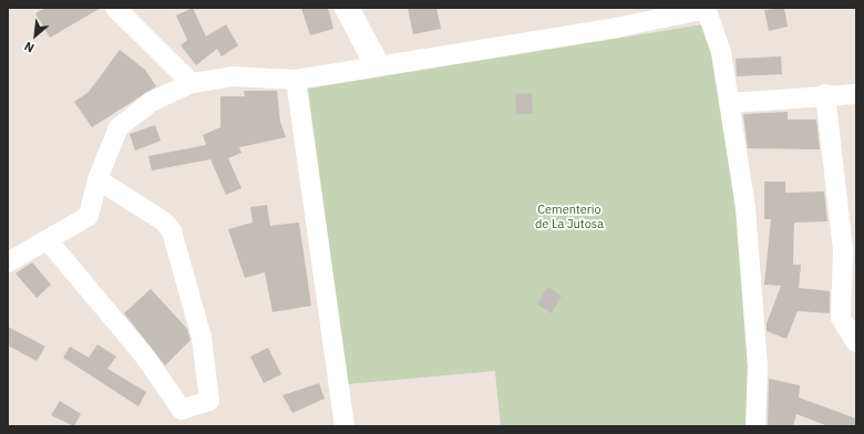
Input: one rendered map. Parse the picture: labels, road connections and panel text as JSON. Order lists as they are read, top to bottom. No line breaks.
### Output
{"parks":["Cementerio de La Jutosa"],"north":"bottom left"}
